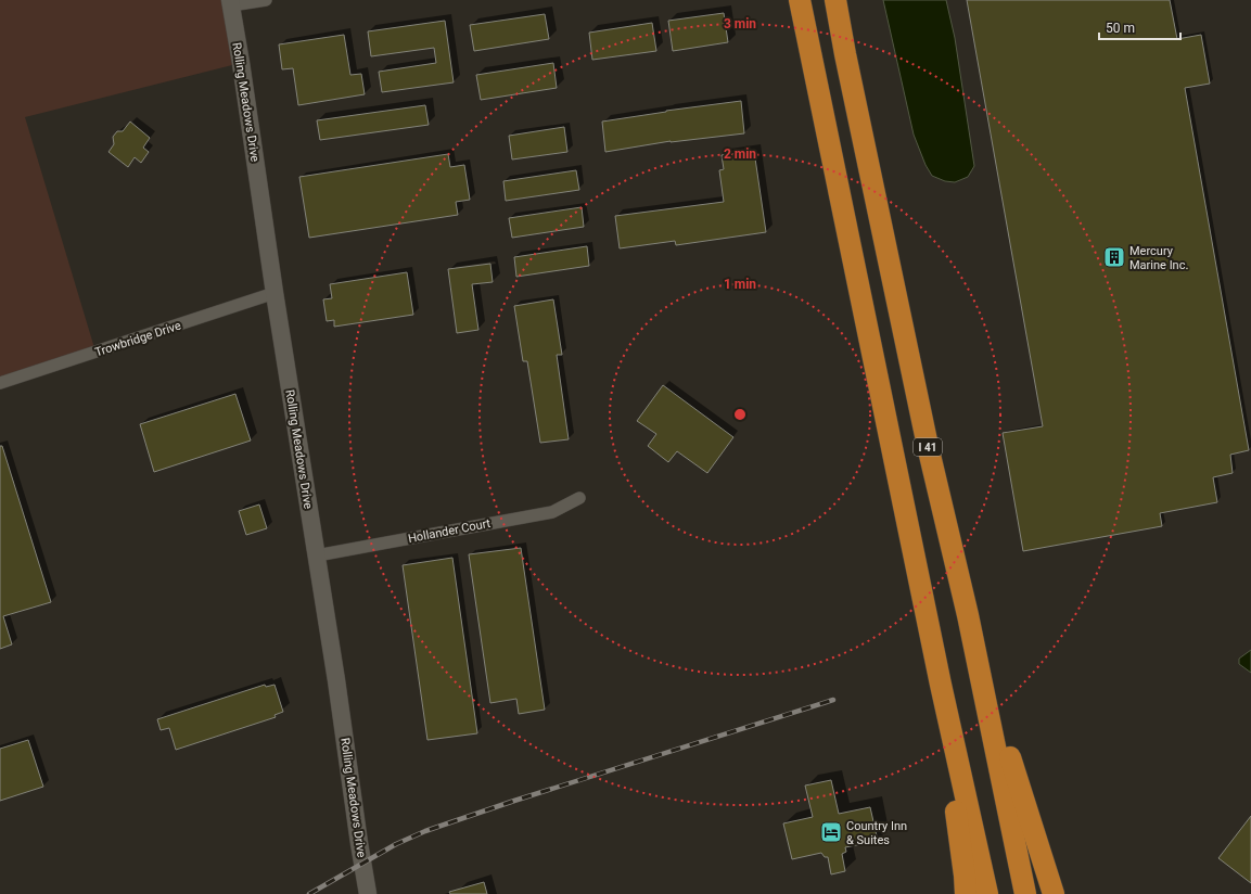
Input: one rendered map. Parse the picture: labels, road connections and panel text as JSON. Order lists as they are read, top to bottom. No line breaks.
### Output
{"streets":{"highway":["I 41"],"main road":["Rolling Meadows Drive"],"street":["Trowbridge Drive","Hollander Court"]},"crossings":[["Rolling Meadows Drive","Trowbridge Drive"],["Rolling Meadows Drive","Hollander Court"]],"places":{"building":["Mercury Marine Inc."],"hotel":["Country Inn & Suites"]},"scale_bar":"50 m","rings":["3 min","2 min","1 min"]}
